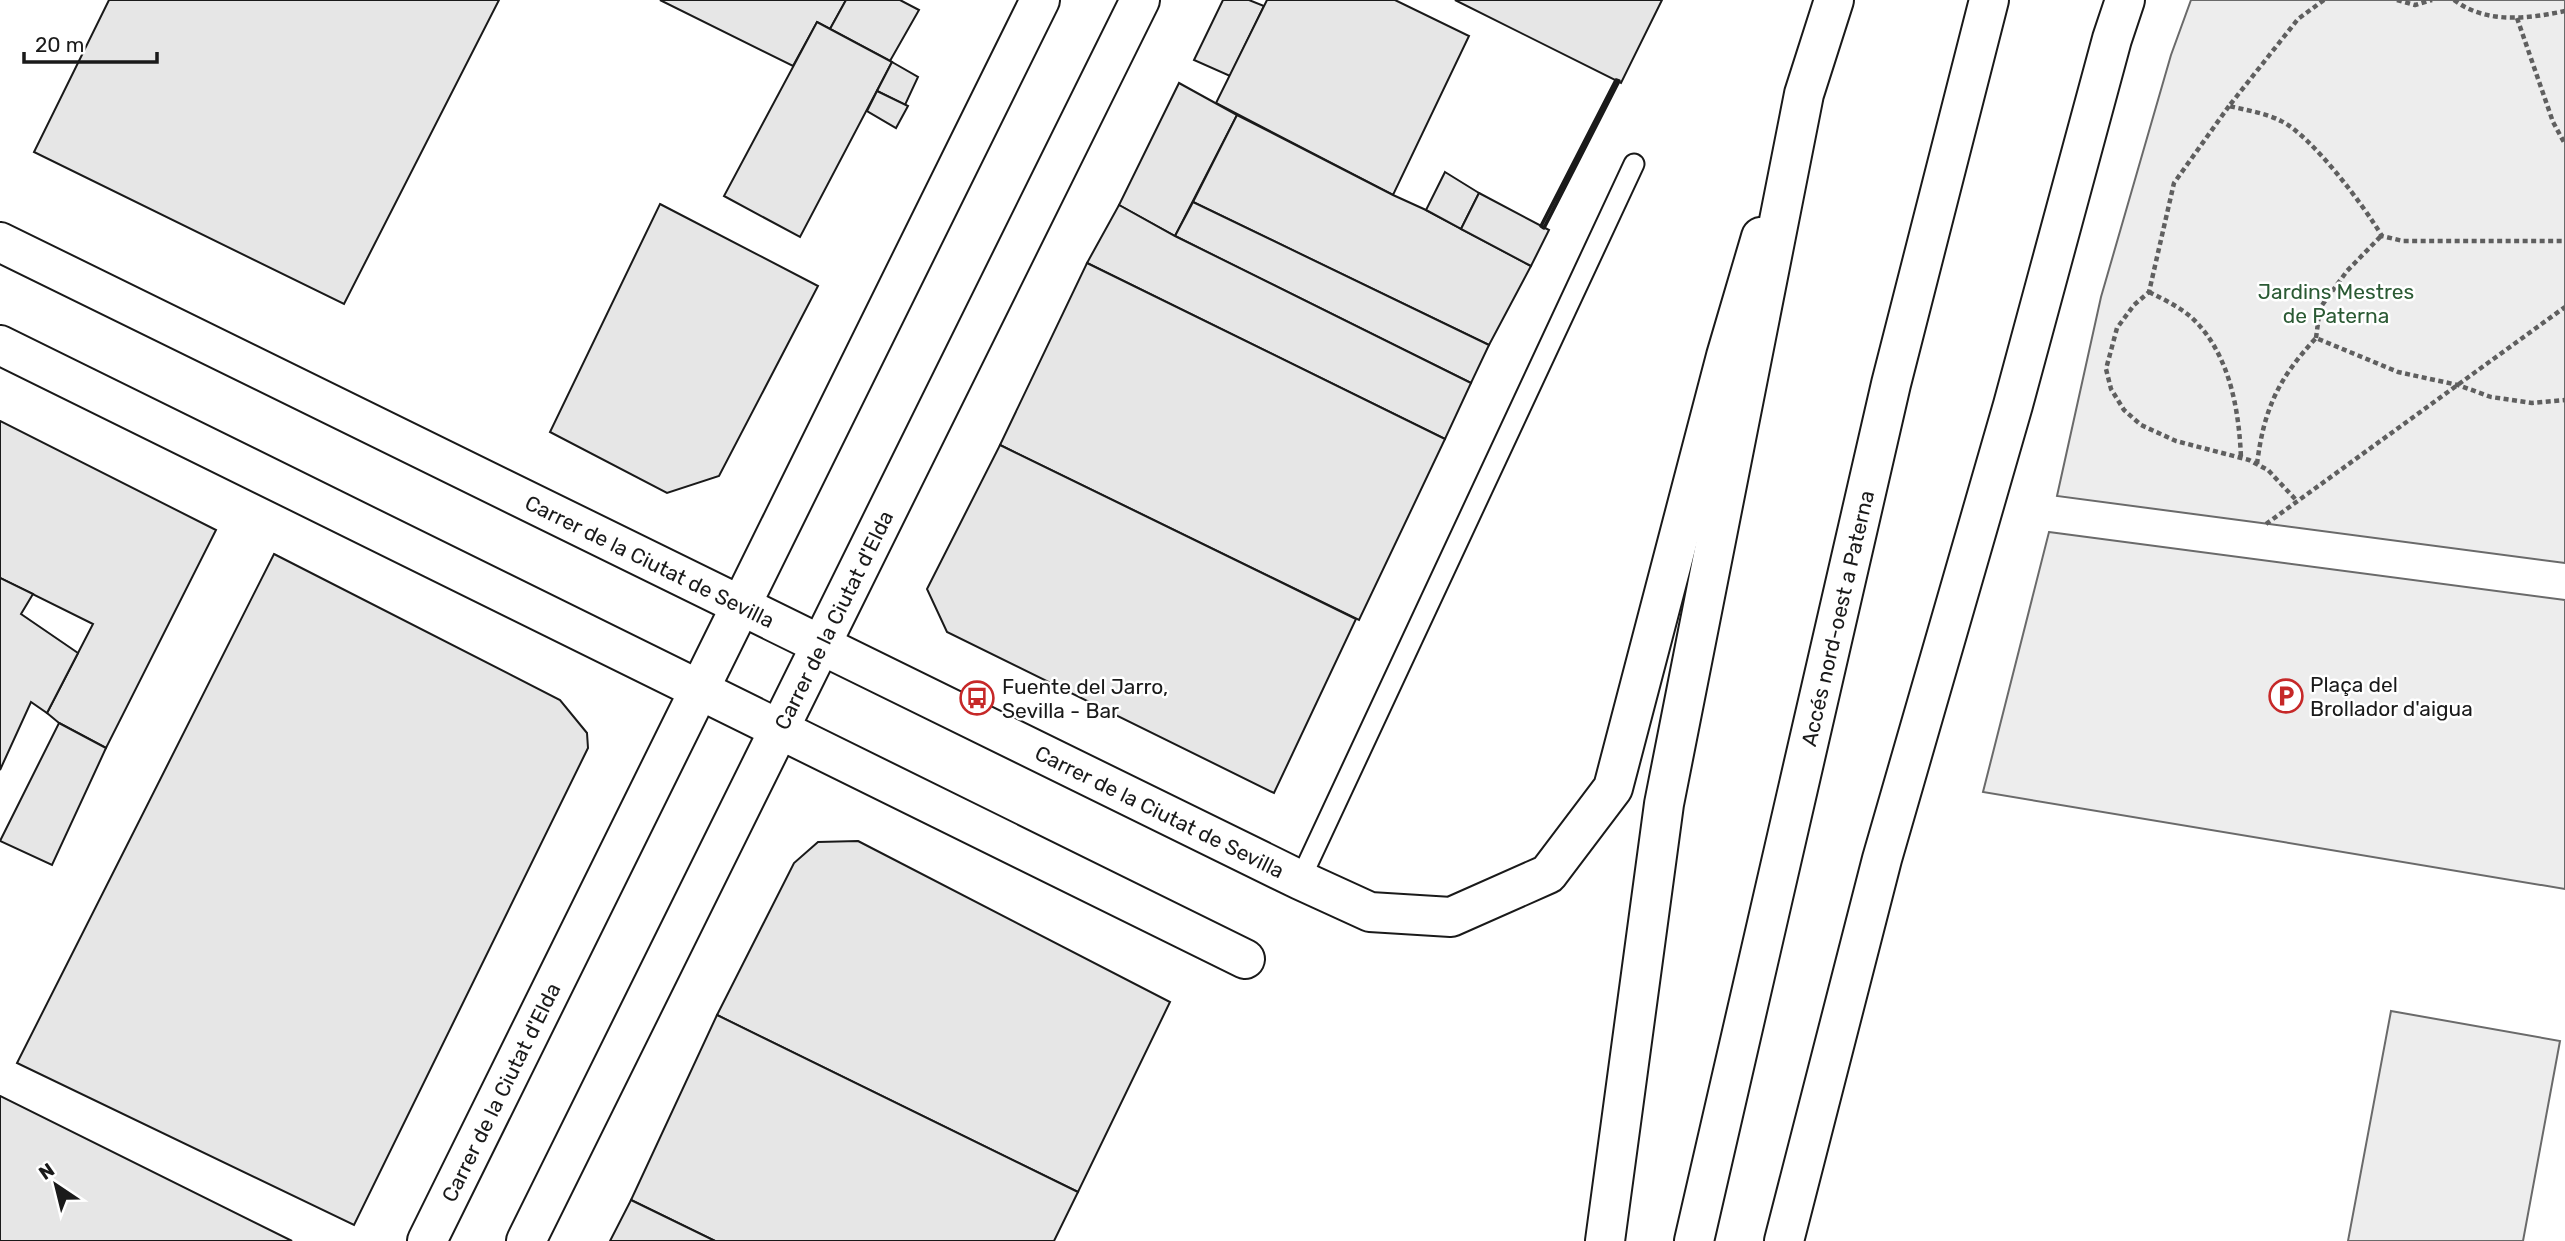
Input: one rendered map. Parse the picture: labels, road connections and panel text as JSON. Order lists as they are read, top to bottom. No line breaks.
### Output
{"streets":{"street":["Carrer de la Ciutat de Sevilla","Accés nord-oest a Paterna","Carrer de la Ciutat d'Elda"]},"crossings":[["Carrer de la Ciutat de Sevilla","Carrer de la Ciutat d'Elda"]],"parks":["Jardins Mestres de Paterna"],"places":{"parking":["Plaça del Brollador d'aigua"],"bus stop":["Fuente del Jarro, Sevilla - Bar"]},"scale_bar":"20 m","north":"top left"}
